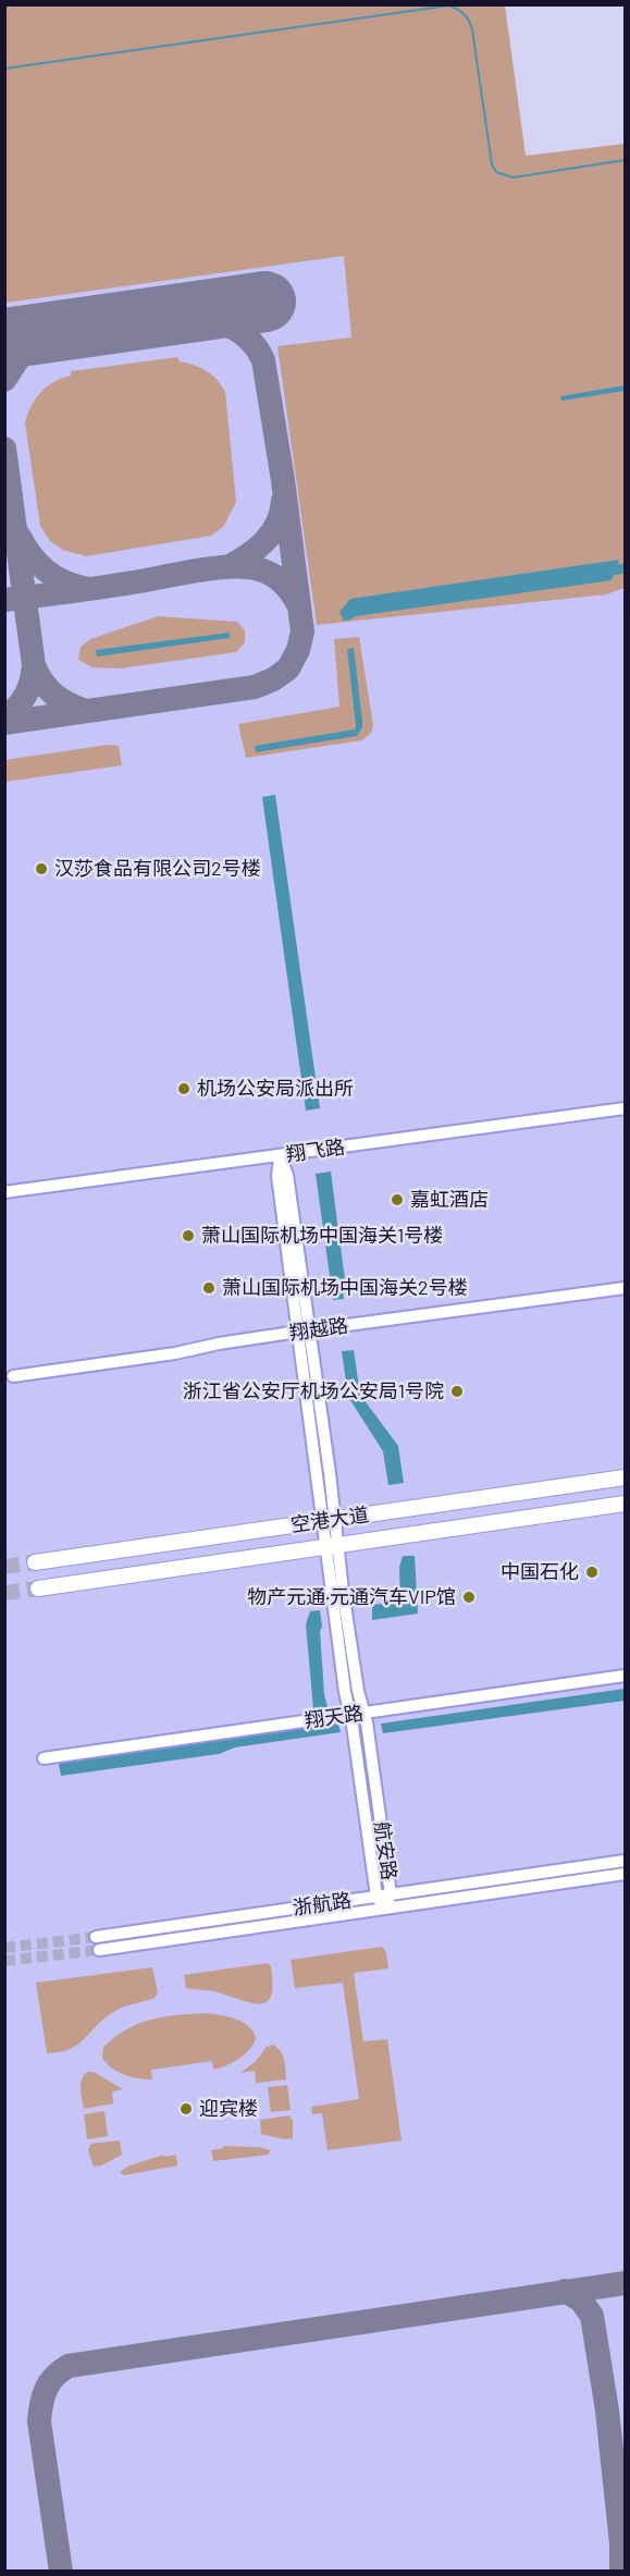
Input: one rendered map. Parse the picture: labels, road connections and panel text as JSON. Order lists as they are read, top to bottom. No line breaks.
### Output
{"streets":{"main road":["空港大道"],"street":["翔飞路","翔越路","翔天路","航安路","浙航路"]},"crossings":[["翔飞路","航安路"],["翔越路","航安路"],["空港大道","航安路"],["翔天路","航安路"],["航安路","浙航路"]],"places":["汉莎食品有限公司2号楼","机场公安局派出所","嘉虹酒店","萧山国际机场中国海关1号楼","萧山国际机场中国海关2号楼","浙江省公安厅机场公安局1号院","中国石化","物产元通·元通汽车VIP馆","迎宾楼"]}
